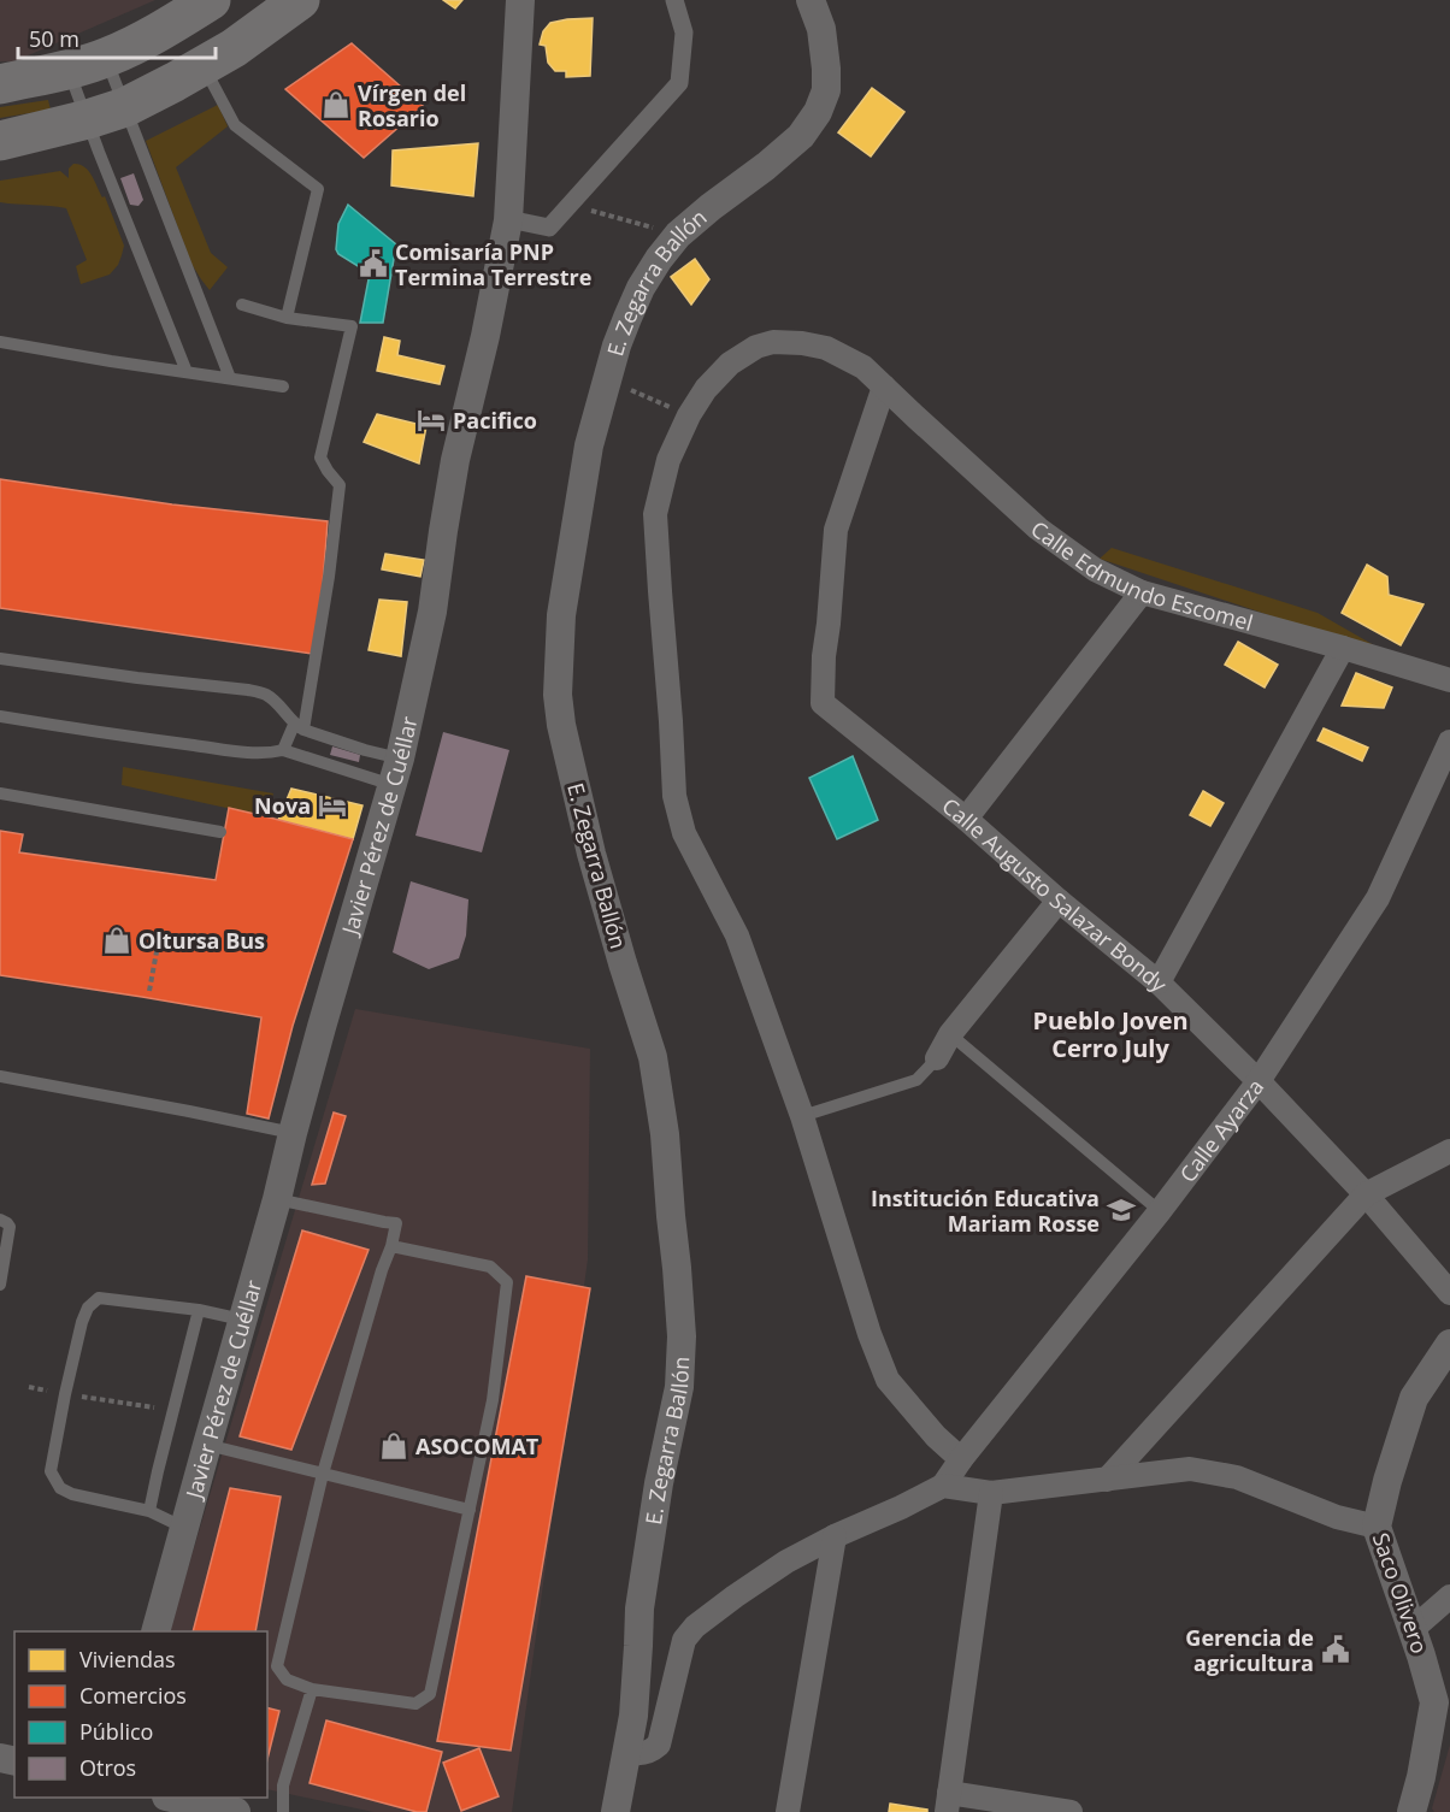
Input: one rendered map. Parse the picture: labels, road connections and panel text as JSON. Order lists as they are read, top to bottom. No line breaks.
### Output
{"streets":{"street":["E. Zegarra Ballón","Calle Edmundo Escomel","Javier Pérez de Cuéllar","Calle Augusto Salazar Bondy","Calle Ayarza","Saco Olivero"]},"crossings":[["Calle Edmundo Escomel","Calle Augusto Salazar Bondy"],["Calle Edmundo Escomel","Calle Ayarza"],["Calle Augusto Salazar Bondy","Calle Ayarza"]],"districts":["Pueblo Joven Cerro July"],"places":{"shop":["Vírgen del Rosario","Oltursa Bus","ASOCOMAT"],"public building":["Comisaría PNP Termina Terrestre","Gerencia de agricultura"],"hotel":["Pacifico","Nova"],"school or university":["Institución Educativa Mariam Rosse"]},"legend":["Viviendas","Comercios","Público","Otros"],"scale_bar":"50 m"}
